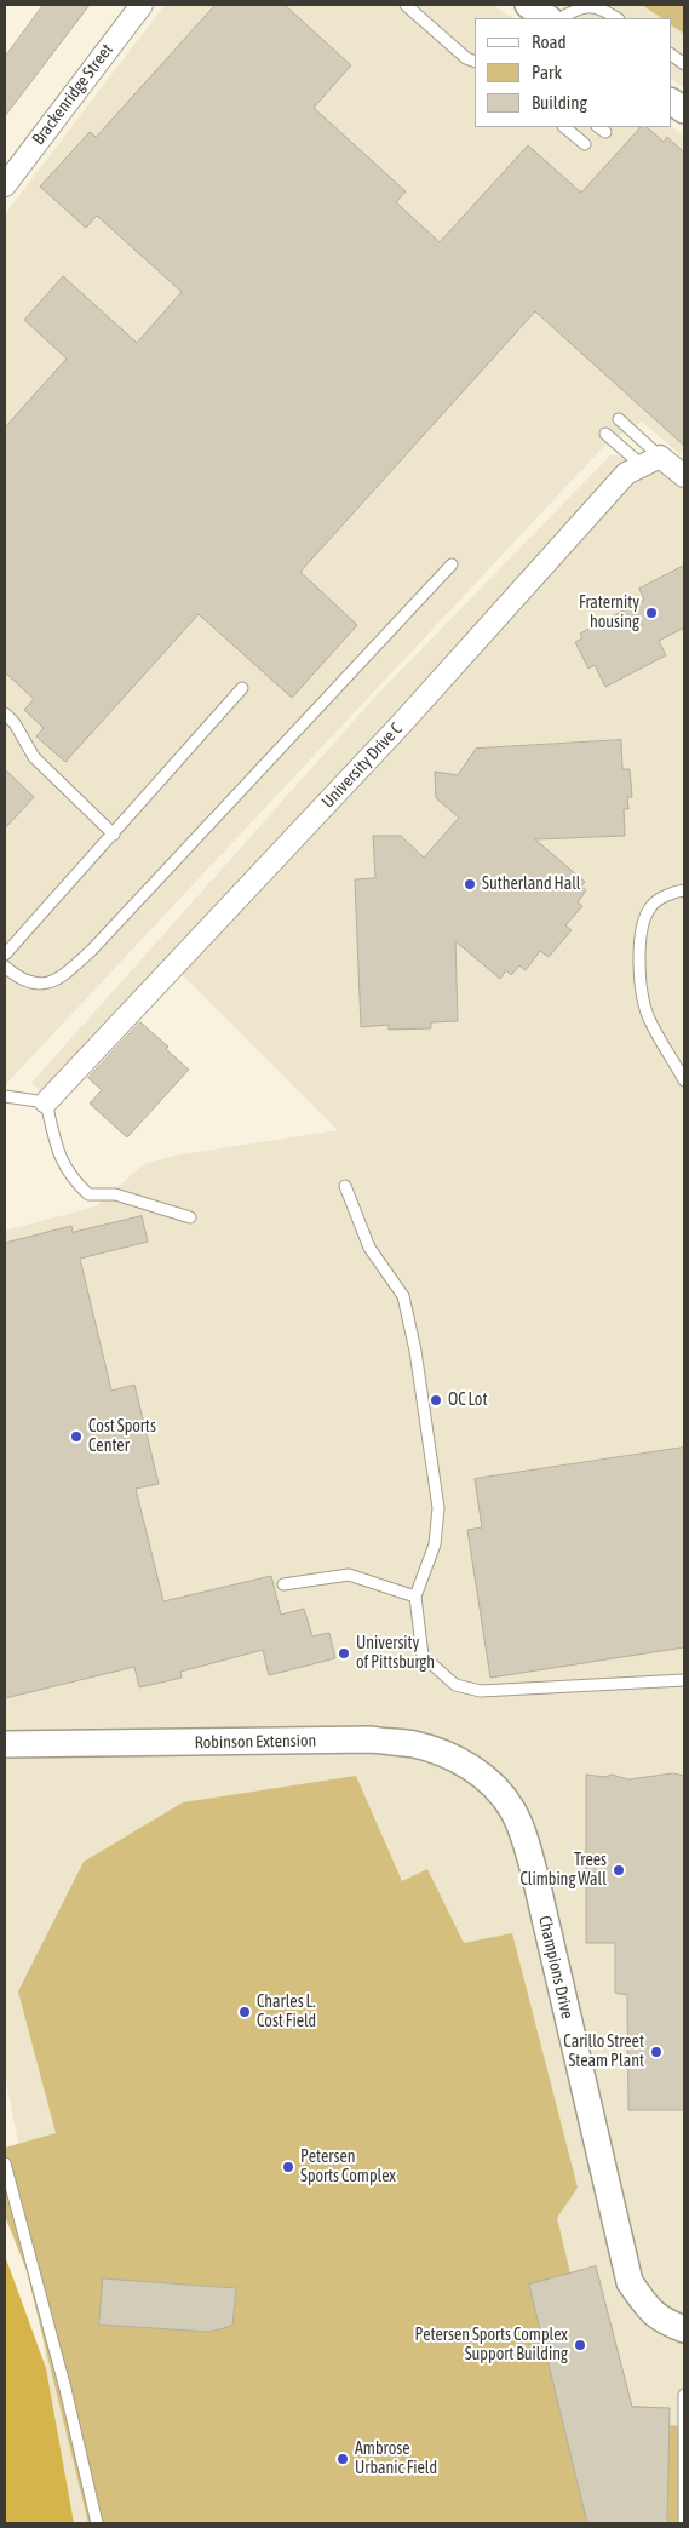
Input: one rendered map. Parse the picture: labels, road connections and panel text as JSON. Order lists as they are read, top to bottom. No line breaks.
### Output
{"streets":{"street":["Brackenridge Street","University Drive C","Robinson Extension","Champions Drive"]},"crossings":[["Robinson Extension","Champions Drive"]],"places":["Fraternity housing","Sutherland Hall","OC Lot","Cost Sports Center","University of Pittsburgh","Trees Climbing Wall","Charles L. Cost Field","Carillo Street Steam Plant","Petersen Sports Complex","Petersen Sports Complex Support Building","Ambrose Urbanic Field"],"legend":["Road","Park","Building"]}
